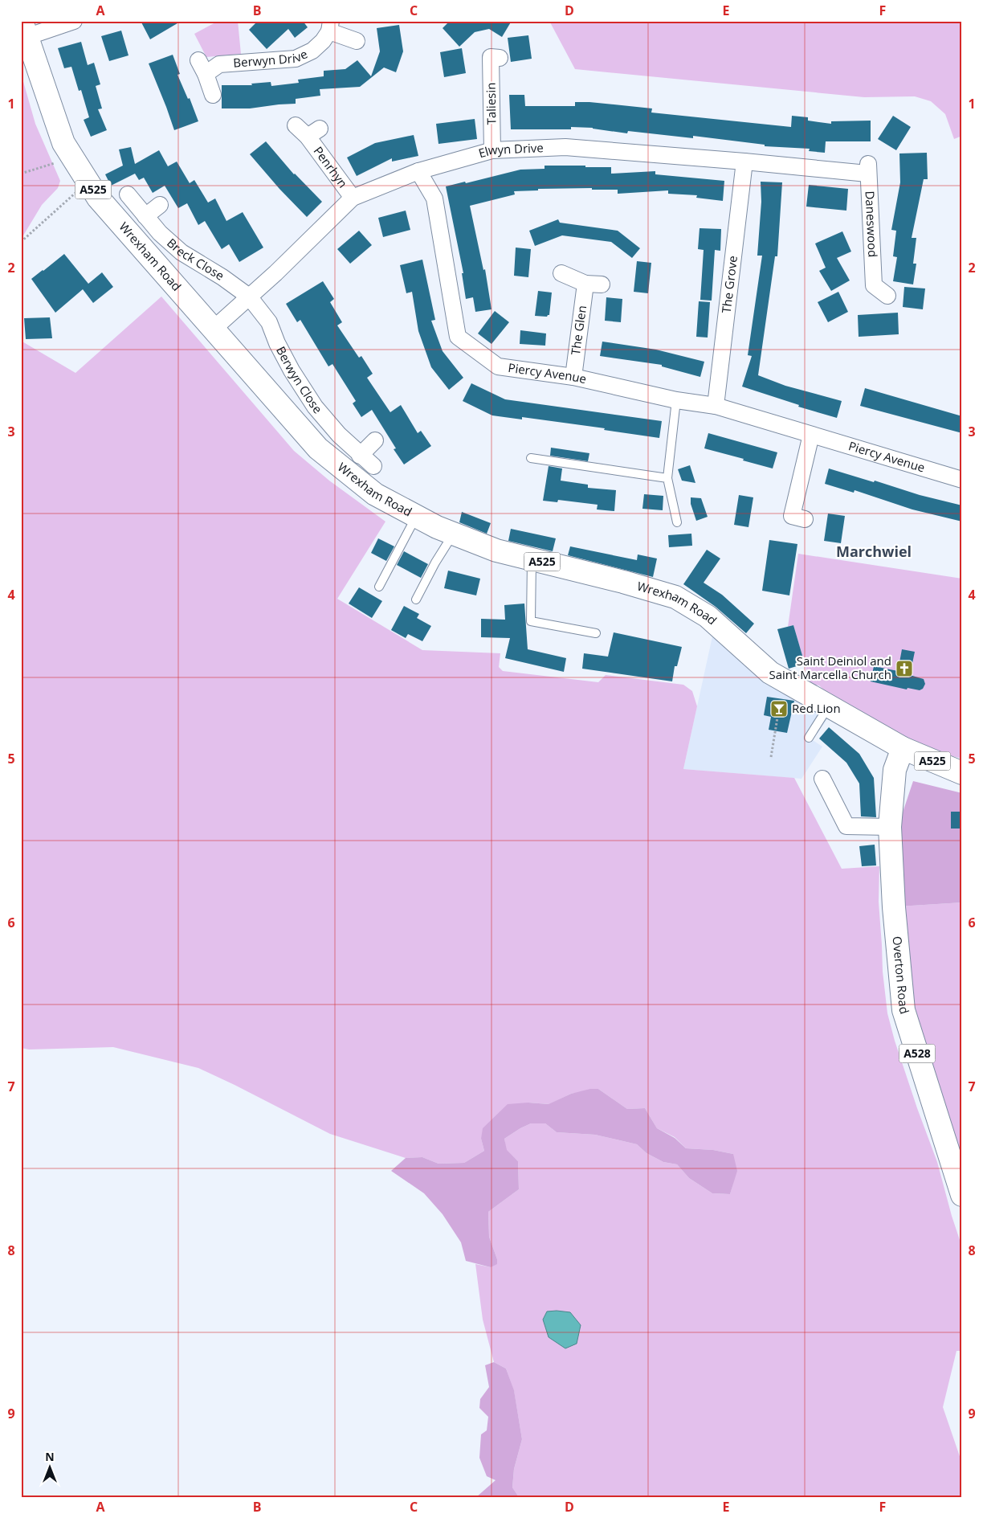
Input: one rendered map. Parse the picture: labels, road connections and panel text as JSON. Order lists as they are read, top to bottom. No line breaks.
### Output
{"streets":{"main road":["A525","Wrexham Road","Overton Road","A528"],"street":["Berwyn Drive","Taliesin","Elwyn Drive","Penrhyn","Daneswood","Breck Close","The Grove","The Glen","Piercy Avenue","Berwyn Close"]},"crossings":[["Taliesin","Elwyn Drive"],["Elwyn Drive","Penrhyn"],["Elwyn Drive","Daneswood"],["Elwyn Drive","Wrexham Road"],["Elwyn Drive","Breck Close"],["Elwyn Drive","The Grove"],["Elwyn Drive","Piercy Avenue"],["Elwyn Drive","Berwyn Close"],["A525","Wrexham Road"],["A525","Overton Road"],["Wrexham Road","Overton Road"],["Breck Close","Berwyn Close"],["The Grove","Piercy Avenue"],["The Glen","Piercy Avenue"]],"districts":["Marchwiel"],"places":{"church":["Saint Deiniol and Saint Marcella Church"],"bar":["Red Lion"]},"north":"top","grid":{"columns":["A","B","C","D","E","F"],"rows":["1","2","3","4","5","6","7","8","9"]}}
